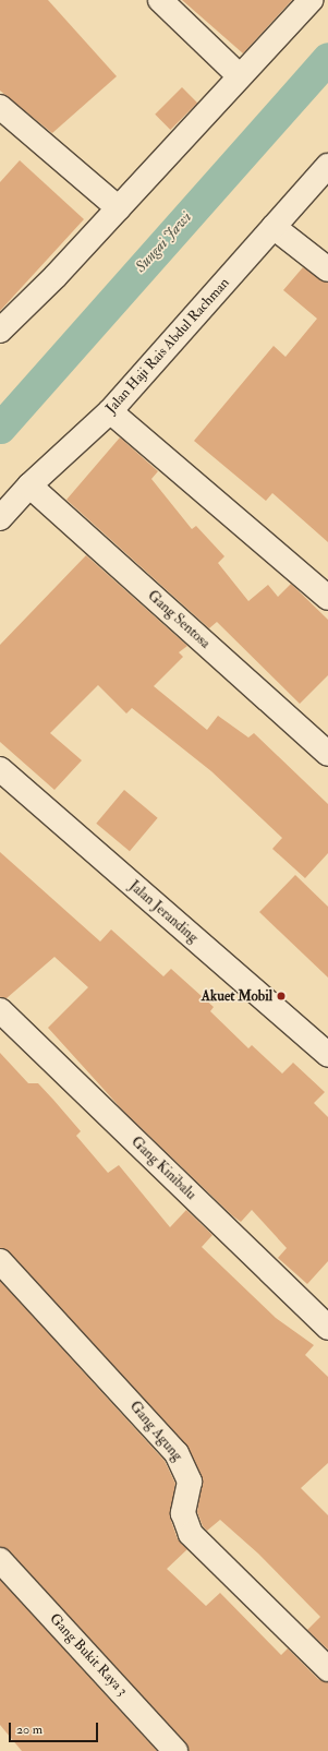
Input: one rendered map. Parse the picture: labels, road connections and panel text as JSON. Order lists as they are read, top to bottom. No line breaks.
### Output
{"streets":{"street":["Jalan Haji Rais Abdul Rachman","Gang Sentosa","Jalan Jeranding","Gang Kinibalu","Gang Agung","Gang Bukit Raya 3"]},"crossings":[["Jalan Haji Rais Abdul Rachman","Gang Sentosa"]],"water":["Sungai Jawi"],"places":["Akuet Mobil"],"scale_bar":"20 m"}
